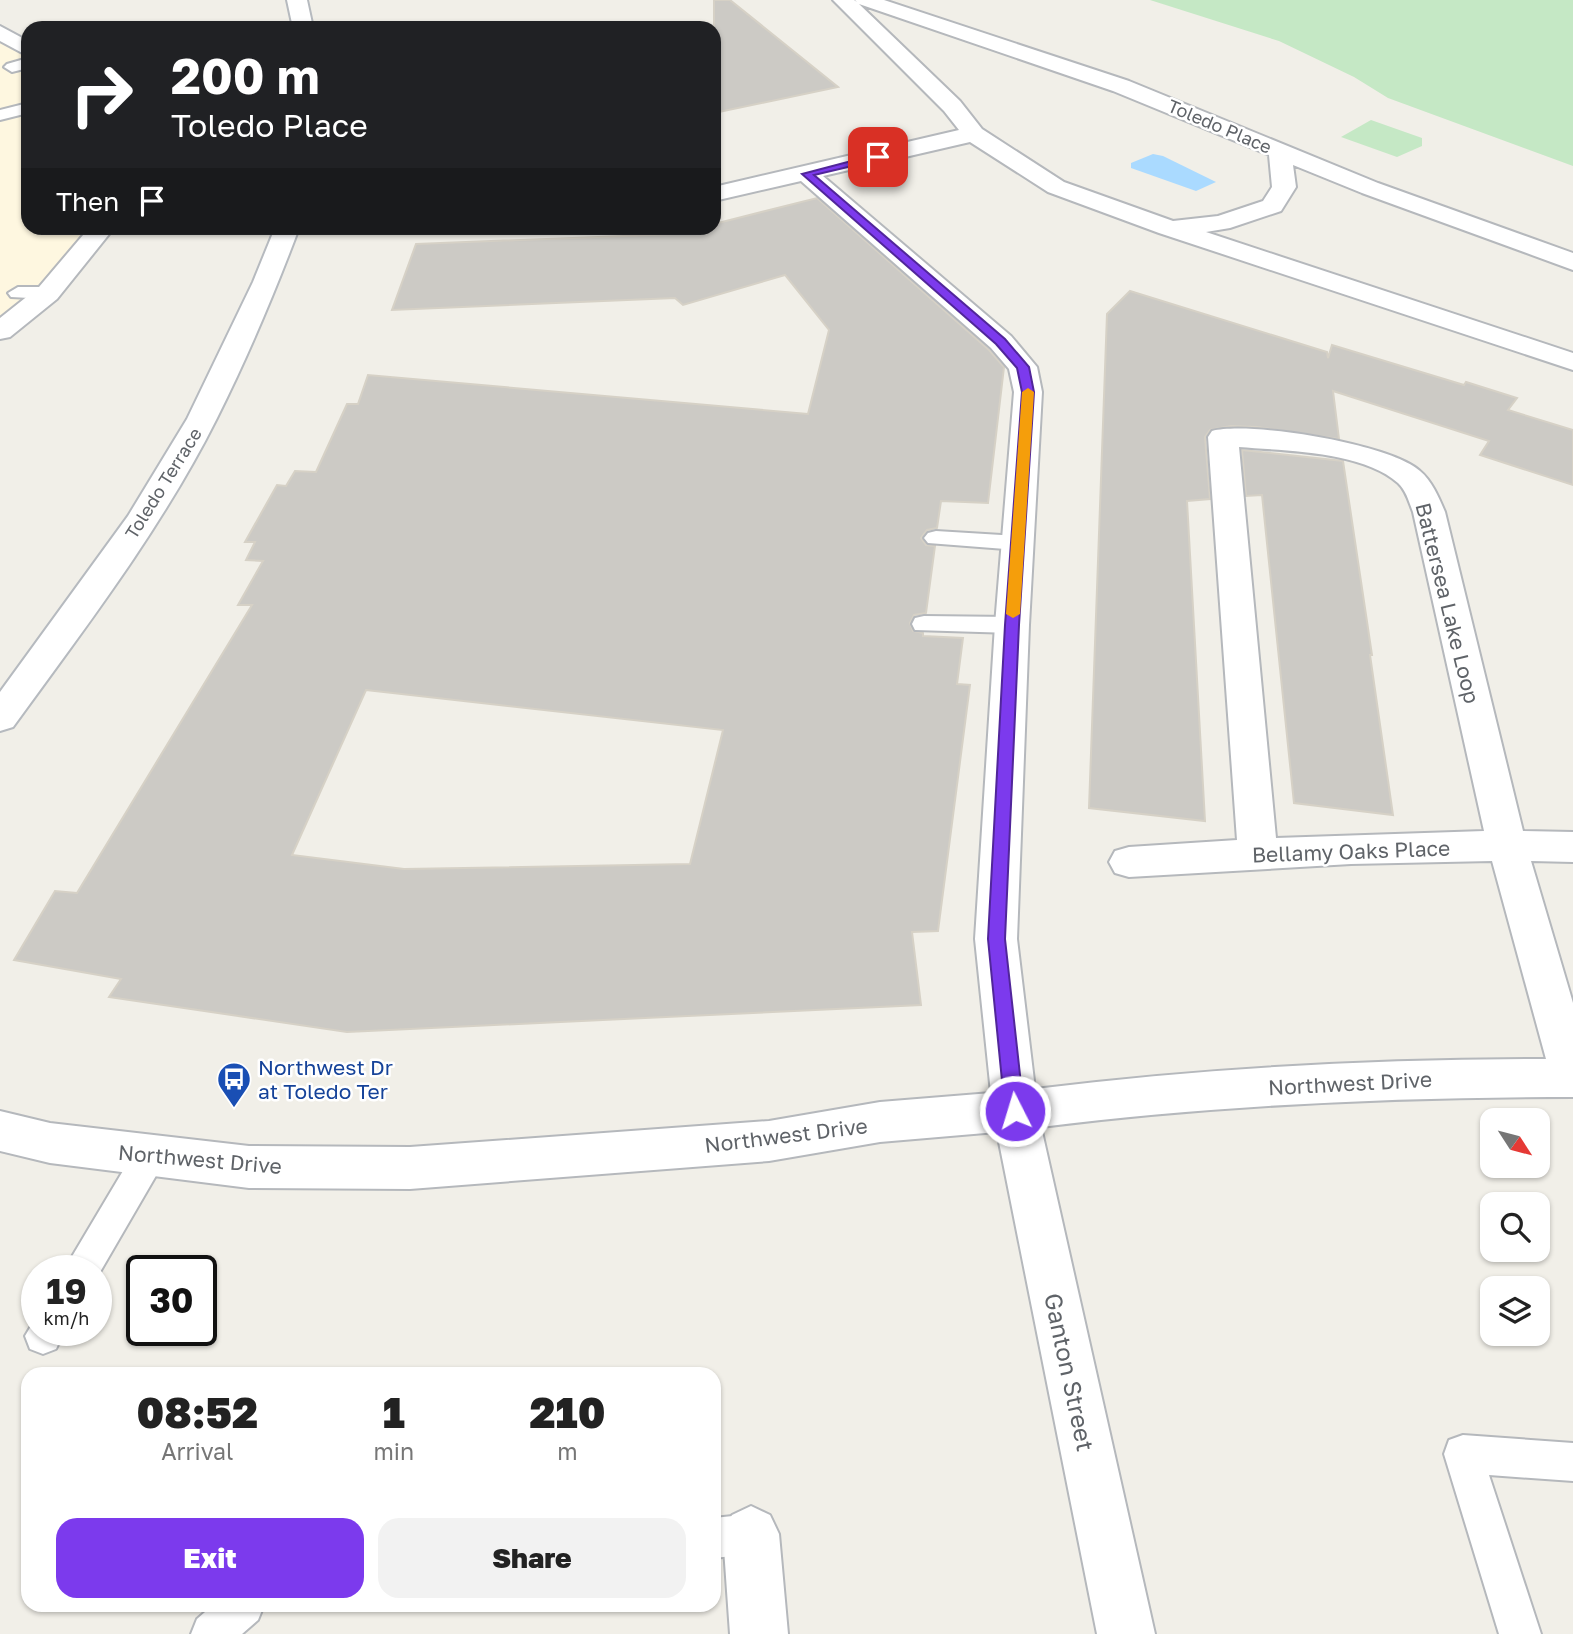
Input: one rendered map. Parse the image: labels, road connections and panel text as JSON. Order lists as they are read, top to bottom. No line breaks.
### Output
{"streets":{"street":["Toledo Place","Toledo Terrace","Battersea Lake Loop","Bellamy Oaks Place","Northwest Drive","Ganton Street"]},"crossings":[["Battersea Lake Loop","Bellamy Oaks Place"],["Battersea Lake Loop","Northwest Drive"],["Northwest Drive","Ganton Street"]],"places":{"bus stop":["Northwest Dr at Toledo Ter"]},"north":"bottom right","page":{"turn":["200 m","Toledo Place"],"then":"Then","speed":"19 km/h","limit":"30","eta":["08:52","Arrival","1","min","210","m"],"buttons":["Exit","Share"]}}
